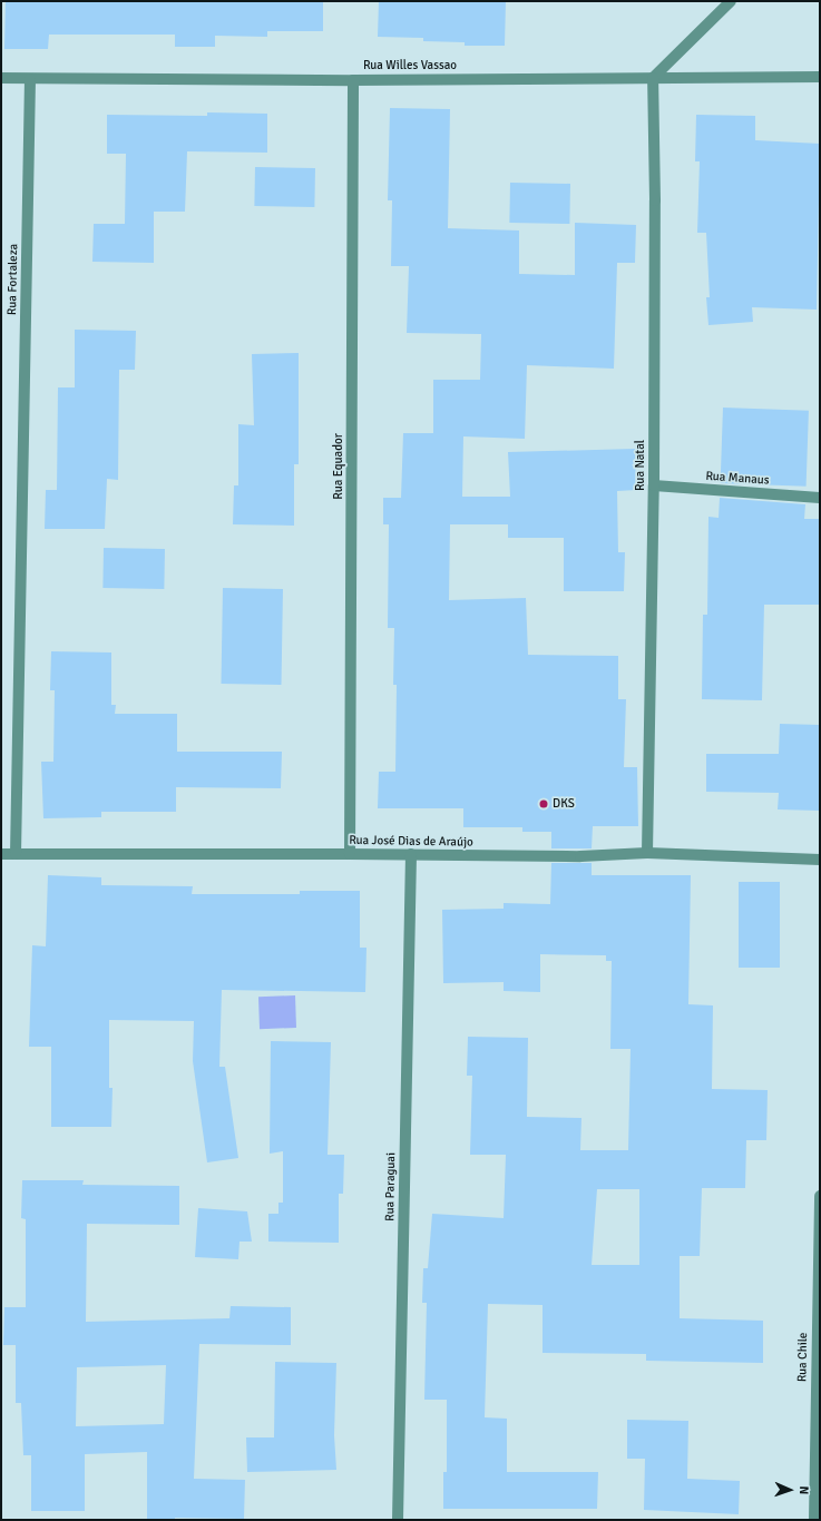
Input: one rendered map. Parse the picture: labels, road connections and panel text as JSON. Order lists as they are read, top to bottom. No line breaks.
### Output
{"streets":{"street":["Rua Willes Vassao","Rua Fortaleza","Rua Natal","Rua Equador","Rua Manaus","Rua José Dias de Araújo","Rua Paraguai","Rua Chile"]},"crossings":[["Rua Willes Vassao","Rua Fortaleza"],["Rua Willes Vassao","Rua Natal"],["Rua Willes Vassao","Rua Equador"],["Rua Fortaleza","Rua José Dias de Araújo"],["Rua Natal","Rua Manaus"],["Rua Natal","Rua José Dias de Araújo"],["Rua Equador","Rua José Dias de Araújo"],["Rua José Dias de Araújo","Rua Paraguai"]],"places":["DKS"],"north":"right"}
